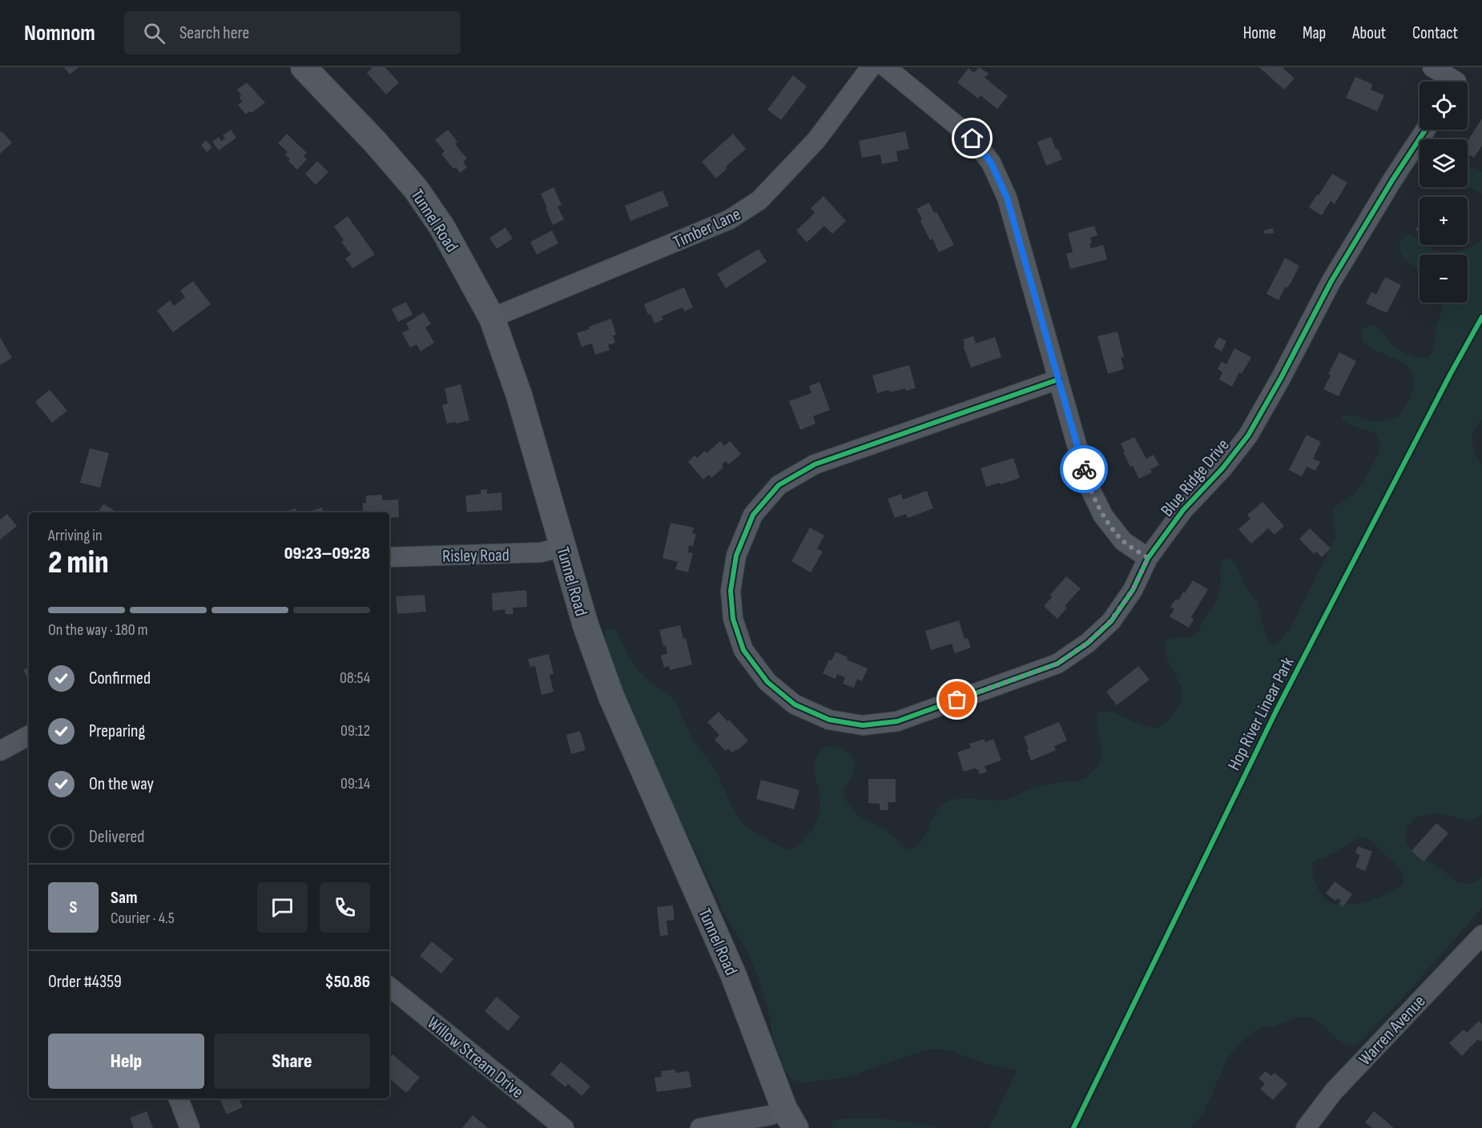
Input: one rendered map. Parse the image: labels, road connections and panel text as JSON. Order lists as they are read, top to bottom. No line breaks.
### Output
{"streets":{"main road":["Tunnel Road"],"street":["Timber Lane","Blue Ridge Drive","Risley Road","Warren Avenue","Willow Stream Drive"],"cycle path":["Hop River Linear Park"]},"crossings":[["Tunnel Road","Timber Lane"],["Tunnel Road","Risley Road"]],"page":{"header":"Nomnom","search":"Search here","nav":["Home","Map","About","Contact"],"map_buttons":["+","−"],"heading":["2 min","Arriving in","09:23–09:28"],"panel":["Sam","Courier · 4.5","Order #4359","$50.86"],"bar":"On the way · 180 m","list":[["Confirmed","08:54"],["Preparing","09:12"],["On the way","09:14"],"Delivered"],"round":"S","buttons":["Help","Share"]}}
